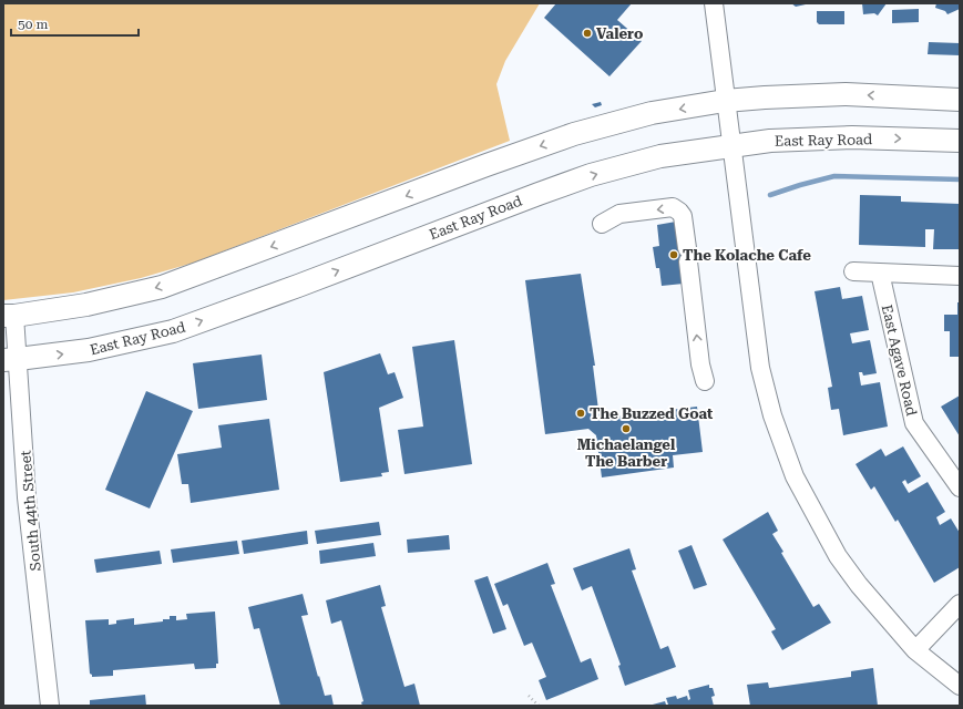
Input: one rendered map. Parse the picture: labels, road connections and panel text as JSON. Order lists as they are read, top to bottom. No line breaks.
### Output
{"streets":{"main road":["East Ray Road"],"street":["East Agave Road","South 44th Street"]},"crossings":[["East Ray Road","South 44th Street"]],"places":["Valero","The Kolache Cafe","The Buzzed Goat","Michaelangel The Barber"],"scale_bar":"50 m"}
